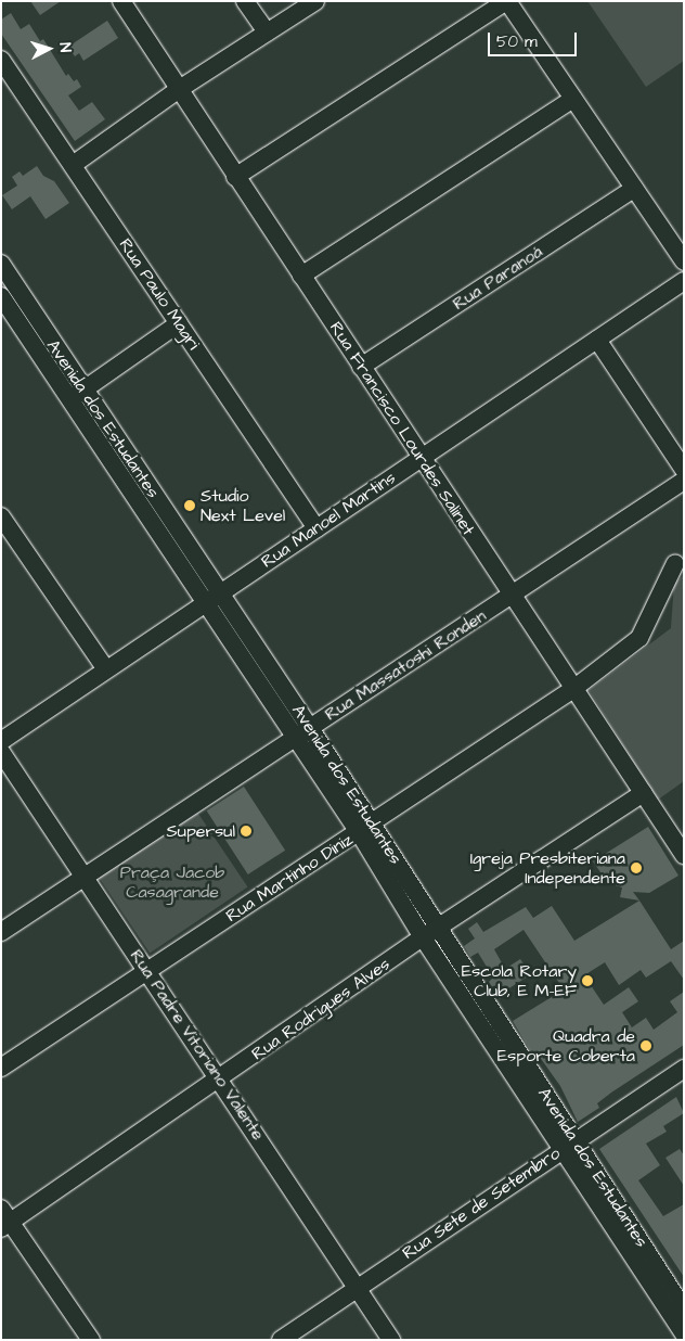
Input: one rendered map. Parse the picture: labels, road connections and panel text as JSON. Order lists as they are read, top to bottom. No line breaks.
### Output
{"streets":{"street":["Rua Paranoá","Rua Paulo Magri","Avenida dos Estudantes","Rua Francisco Lourdes Salinet","Rua Manoel Martins","Rua Massatoshi Ronden","Rua Martinho Diniz","Rua Rodrigues Alves","Rua Padre Vitoriano Valente","Rua Sete de Setembro"]},"crossings":[["Rua Paranoá","Rua Francisco Lourdes Salinet"],["Rua Paulo Magri","Rua Manoel Martins"],["Avenida dos Estudantes","Rua Manoel Martins"],["Avenida dos Estudantes","Rua Massatoshi Ronden"],["Avenida dos Estudantes","Rua Martinho Diniz"],["Avenida dos Estudantes","Rua Rodrigues Alves"],["Avenida dos Estudantes","Rua Sete de Setembro"],["Rua Francisco Lourdes Salinet","Rua Manoel Martins"],["Rua Francisco Lourdes Salinet","Rua Massatoshi Ronden"],["Rua Francisco Lourdes Salinet","Rua Martinho Diniz"],["Rua Francisco Lourdes Salinet","Rua Rodrigues Alves"],["Rua Massatoshi Ronden","Rua Padre Vitoriano Valente"],["Rua Martinho Diniz","Rua Padre Vitoriano Valente"],["Rua Rodrigues Alves","Rua Padre Vitoriano Valente"],["Rua Padre Vitoriano Valente","Rua Sete de Setembro"]],"parks":["Praça Jacob Casagrande"],"places":["Studio Next Level","Supersul","Igreja Presbiteriana Independente","Escola Rotary Club, E M-EF","Quadra de Esporte Coberta"],"scale_bar":"50 m","north":"right"}
